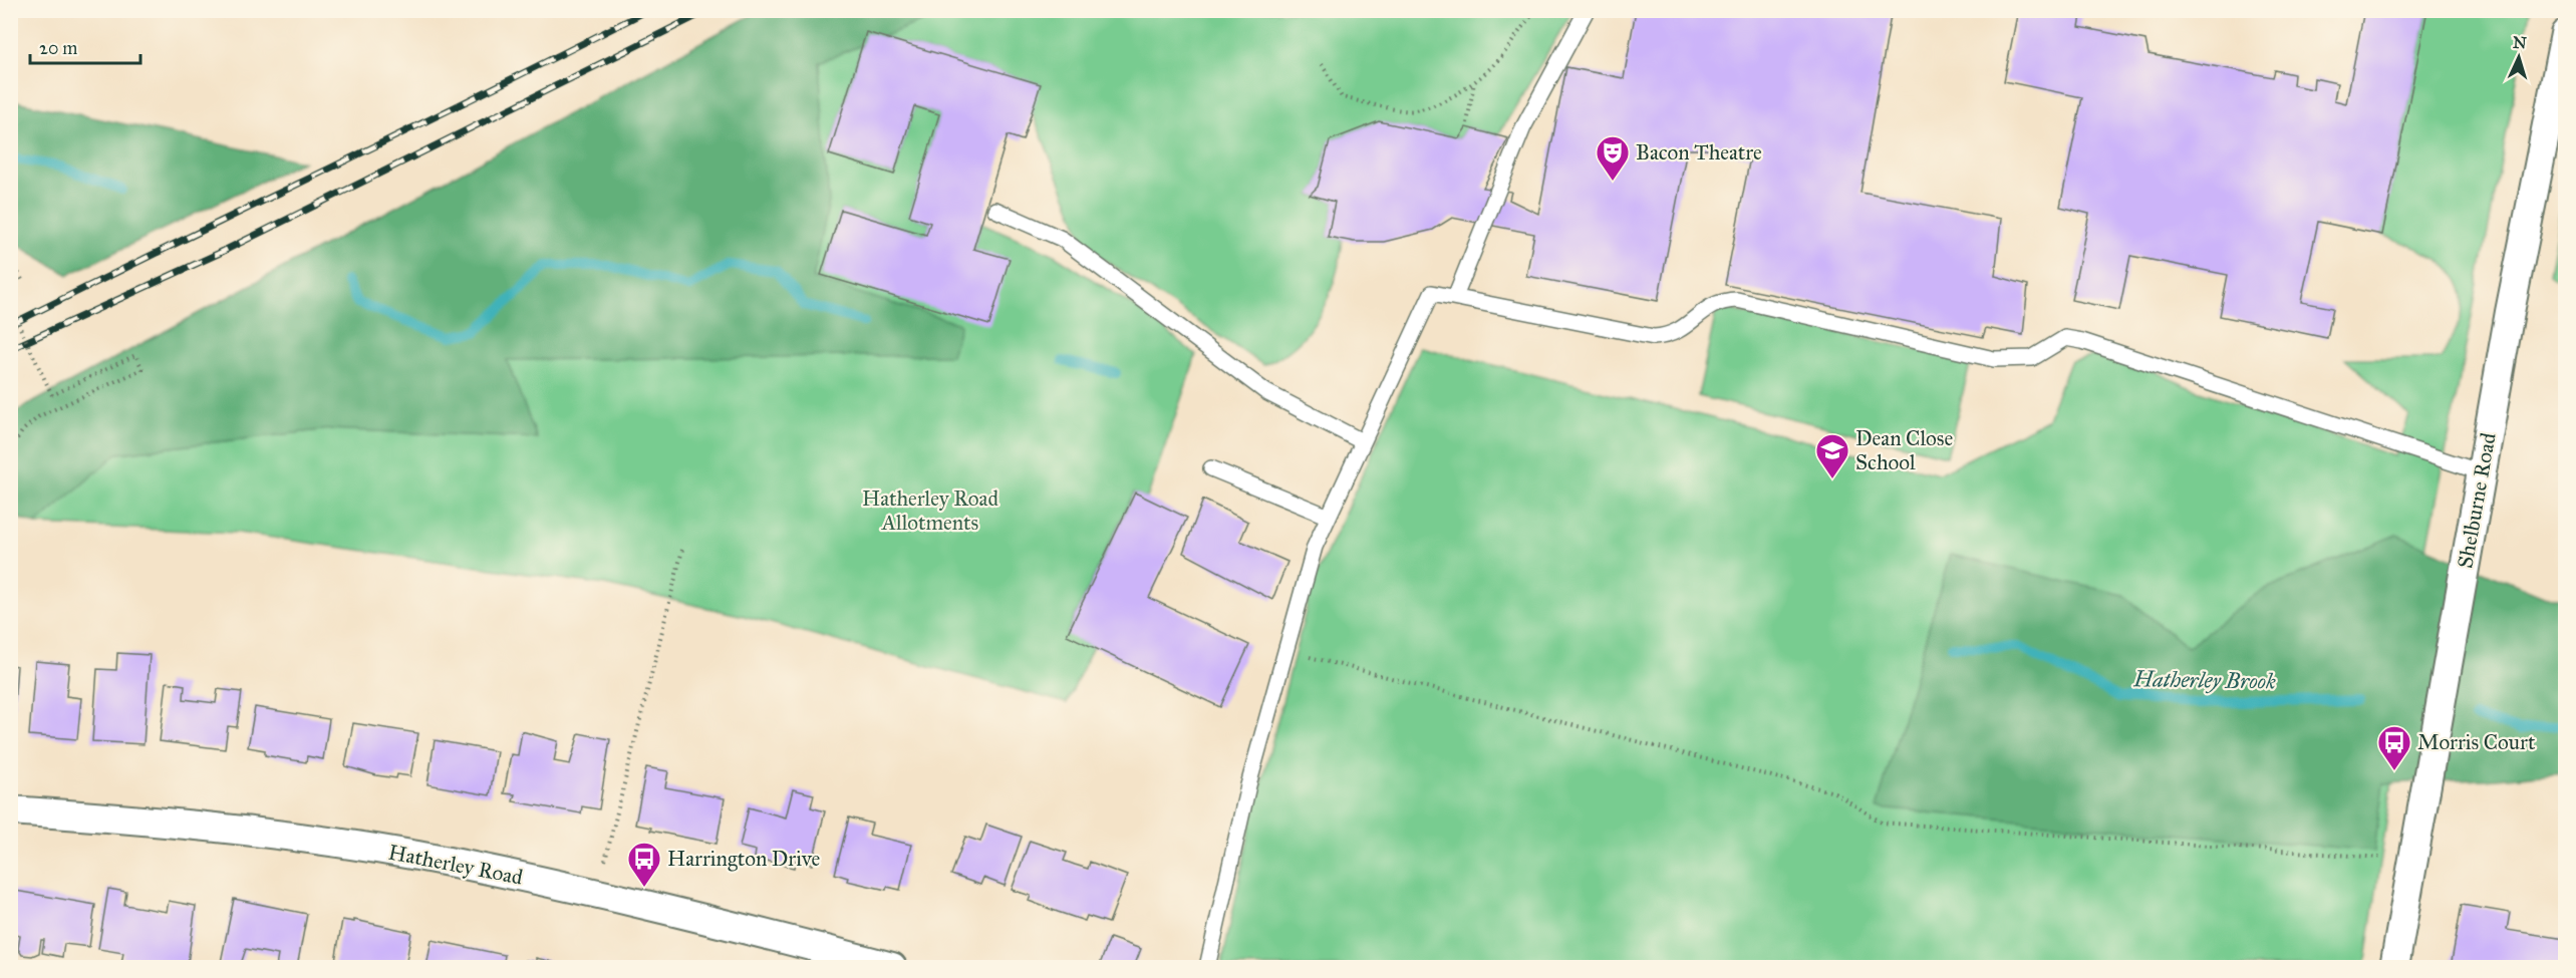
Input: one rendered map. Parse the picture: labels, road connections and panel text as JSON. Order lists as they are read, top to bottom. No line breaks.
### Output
{"streets":{"street":["Shelburne Road","Hatherley Road"]},"water":["Hatherley Brook"],"parks":["Hatherley Road Allotments"],"places":{"theatre":["Bacon Theatre"],"school or university":["Dean Close School"],"bus stop":["Morris Court","Harrington Drive"]},"scale_bar":"20 m","north":"top"}
